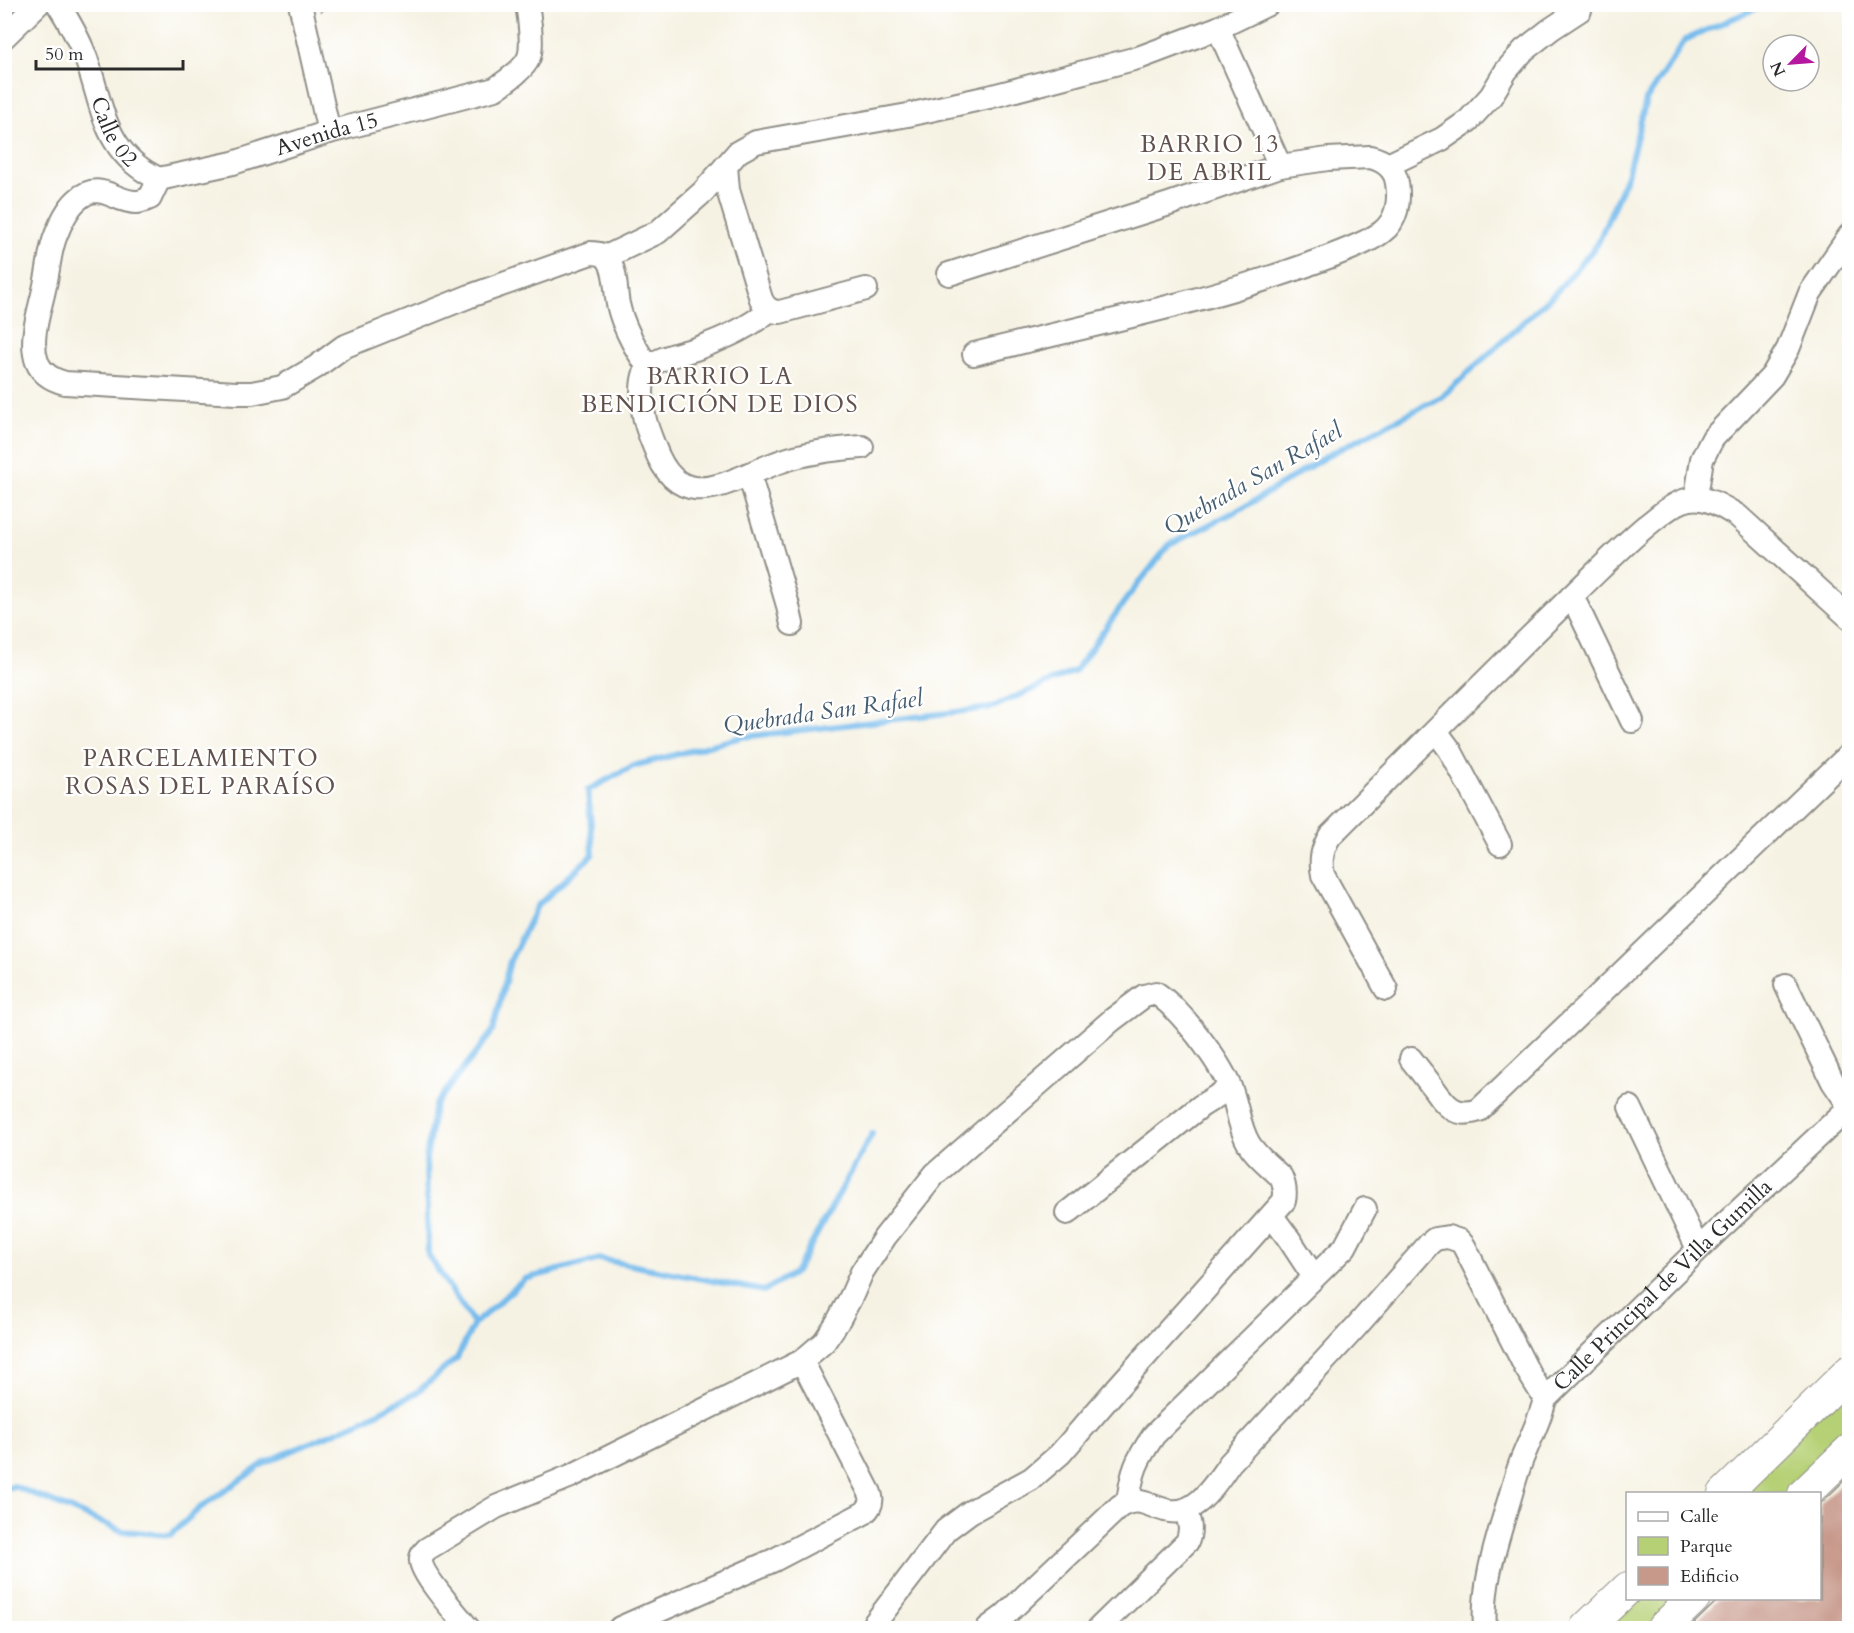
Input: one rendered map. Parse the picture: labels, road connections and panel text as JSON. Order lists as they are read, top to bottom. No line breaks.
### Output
{"streets":{"street":["Calle 02","Avenida 15","Calle Principal de Villa Gumilla"]},"crossings":[["Calle 02","Avenida 15"]],"districts":["BARRIO 13 DE ABRIL","BARRIO LA BENDICIÓN DE DIOS","PARCELAMIENTO ROSAS DEL PARAÍSO"],"water":["Quebrada San Rafael"],"legend":["Calle","Parque","Edificio"],"scale_bar":"50 m","north":"bottom left"}
